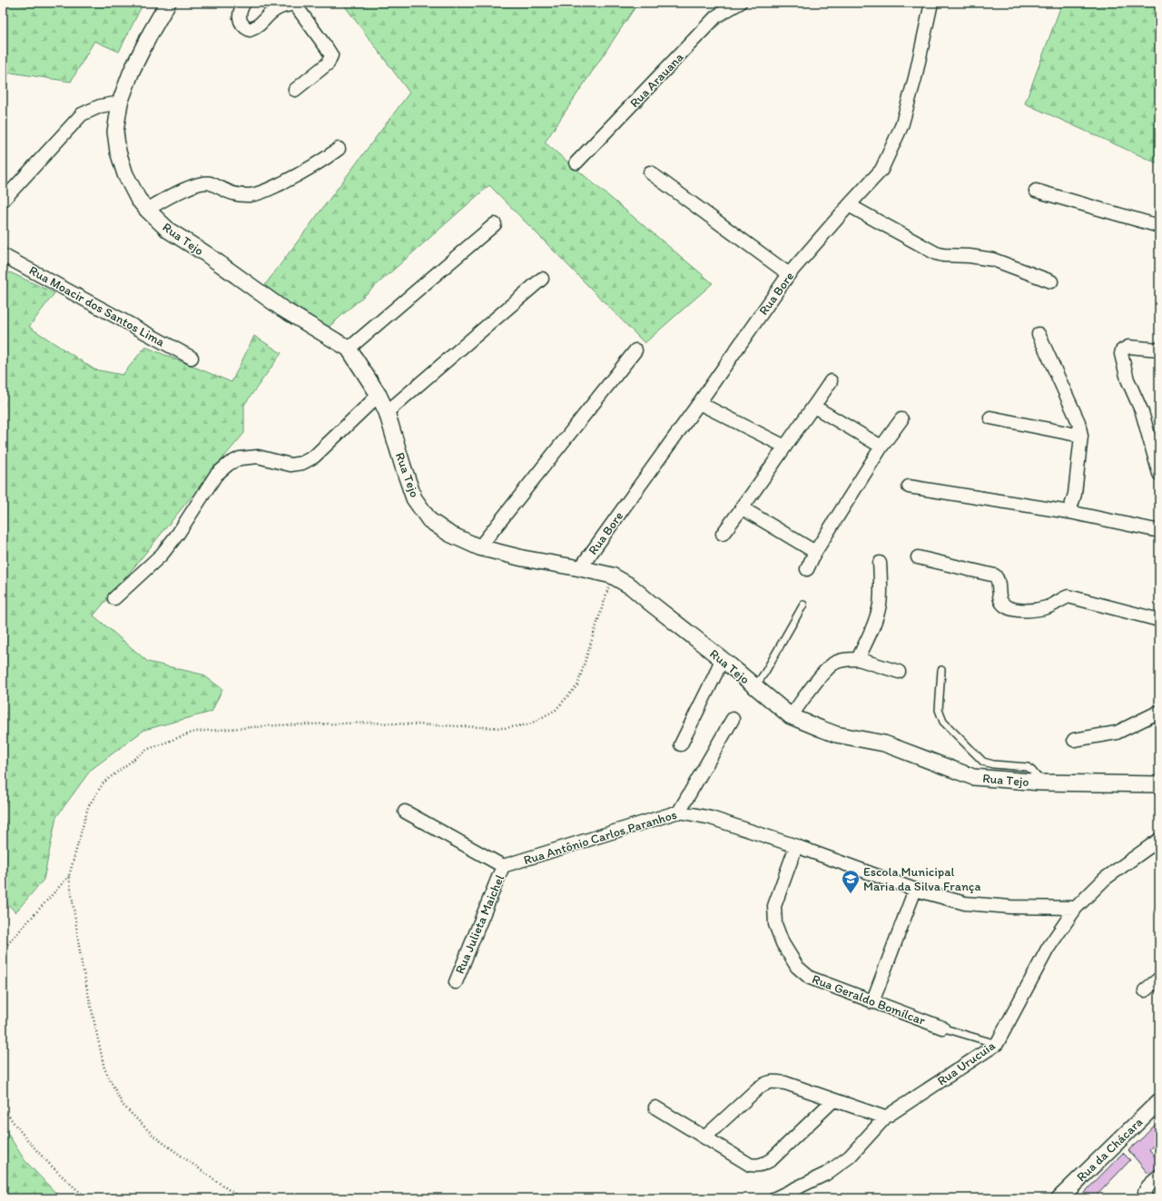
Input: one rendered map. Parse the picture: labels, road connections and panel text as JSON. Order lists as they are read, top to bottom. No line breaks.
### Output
{"streets":{"street":["Rua Arauana","Rua Tejo","Rua Bore","Rua Moacir dos Santos Lima","Rua Antônio Carlos Paranhos","Rua Julieta Maichel","Rua Geraldo Bomílcar","Rua Urucuia","Rua da Chácara"]},"crossings":[["Rua Tejo","Rua Bore"],["Rua Antônio Carlos Paranhos","Rua Julieta Maichel"],["Rua Antônio Carlos Paranhos","Rua Geraldo Bomílcar"],["Rua Antônio Carlos Paranhos","Rua Urucuia"]],"places":{"school or university":["Escola Municipal Maria da Silva França"]}}
